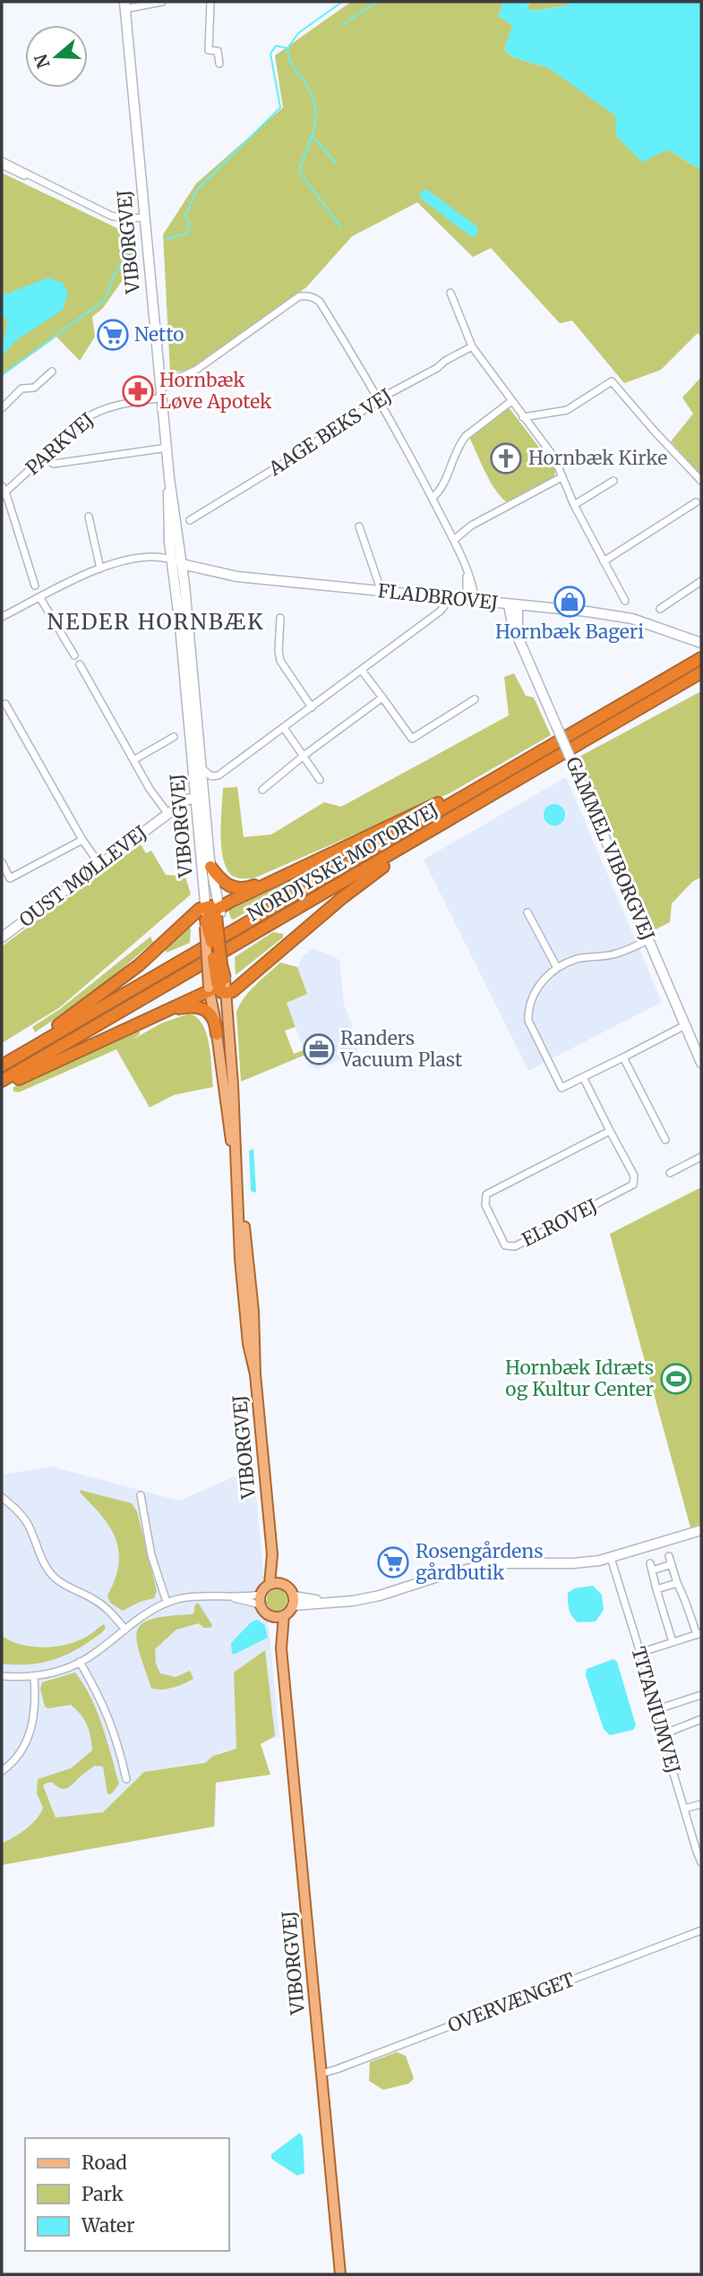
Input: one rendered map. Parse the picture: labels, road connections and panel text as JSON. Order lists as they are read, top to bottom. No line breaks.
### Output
{"streets":{"highway":["NORDJYSKE MOTORVEJ"],"main road":["VIBORGVEJ"],"street":["AAGE BEKS VEJ","PARKVEJ","FLADBROVEJ","GAMMEL VIBORGVEJ","OUST MØLLEVEJ","ELROVEJ","TITANIUMVEJ","OVERVÆNGET"]},"crossings":[["VIBORGVEJ","PARKVEJ"],["VIBORGVEJ","FLADBROVEJ"],["VIBORGVEJ","OUST MØLLEVEJ"],["VIBORGVEJ","OVERVÆNGET"],["FLADBROVEJ","GAMMEL VIBORGVEJ"]],"districts":["NEDER HORNBÆK"],"places":{"supermarket":["Netto","Rosengårdens gårdbutik"],"pharmacy":["Hornbæk Løve Apotek"],"church":["Hornbæk Kirke"],"shop":["Hornbæk Bageri"],"office":["Randers Vacuum Plast"],"sports":["Hornbæk Idræts og Kultur Center"]},"legend":["Road","Park","Water"],"north":"left"}
